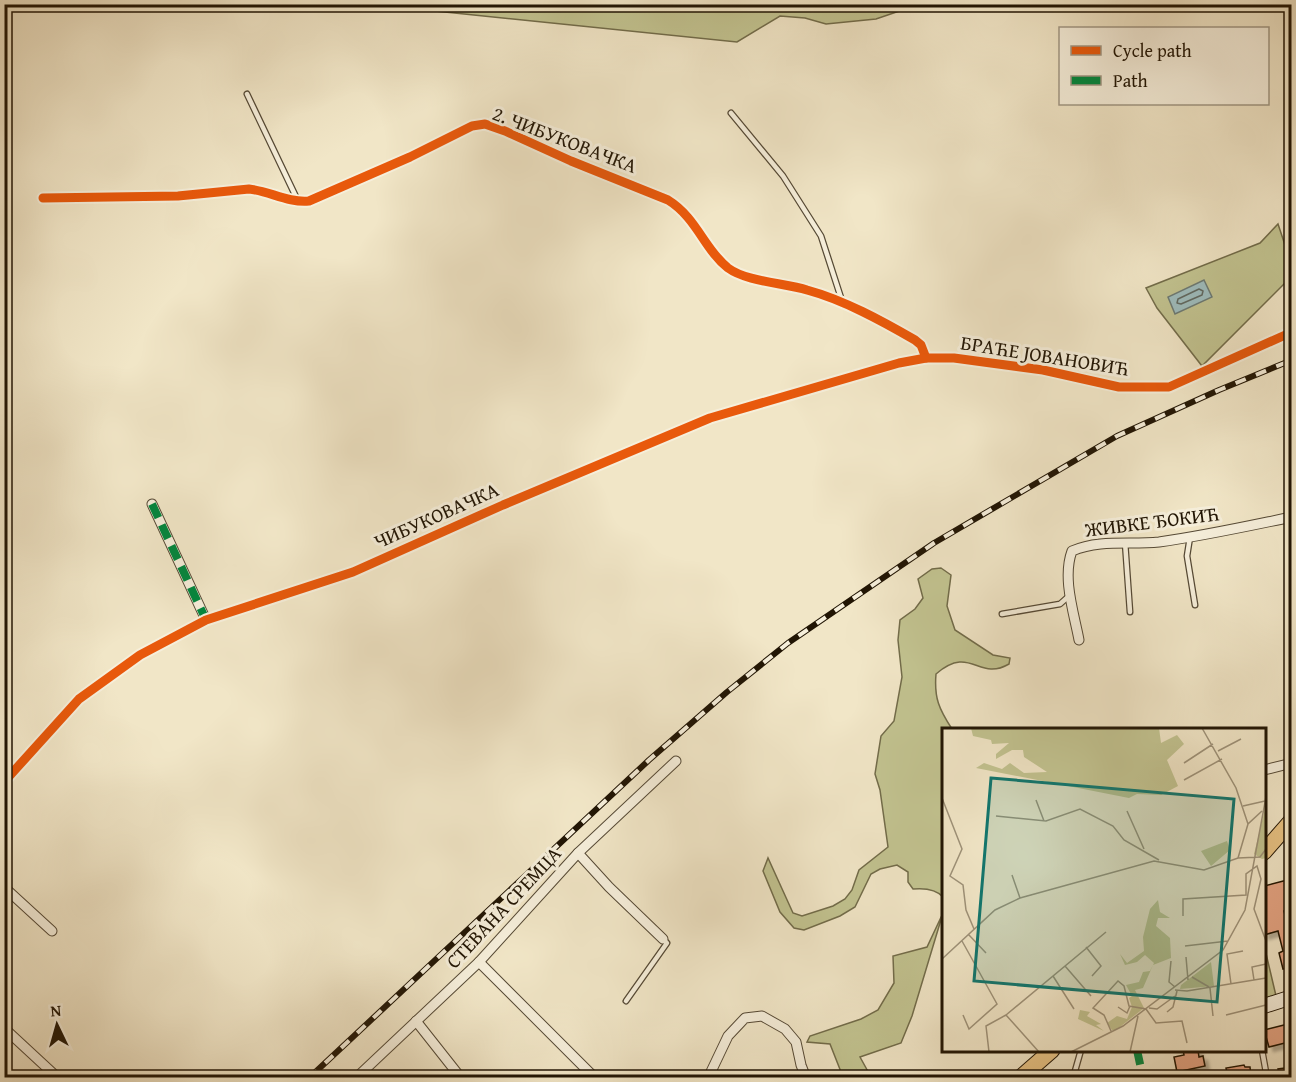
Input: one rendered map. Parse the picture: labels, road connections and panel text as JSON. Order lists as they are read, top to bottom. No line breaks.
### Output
{"streets":{"street":["2. ЧИБУКОВАЧКА","БРАЋЕ ЈОВАНОВИЋ","ЧИБУКОВАЧКА","ЖИВКЕ ЂОКИЋ","СТЕВАНА СРЕМЦА"]},"crossings":[["2. ЧИБУКОВАЧКА","БРАЋЕ ЈОВАНОВИЋ"],["2. ЧИБУКОВАЧКА","ЧИБУКОВАЧКА"],["БРАЋЕ ЈОВАНОВИЋ","ЧИБУКОВАЧКА"]],"legend":["Cycle path","Path"],"north":"top"}
